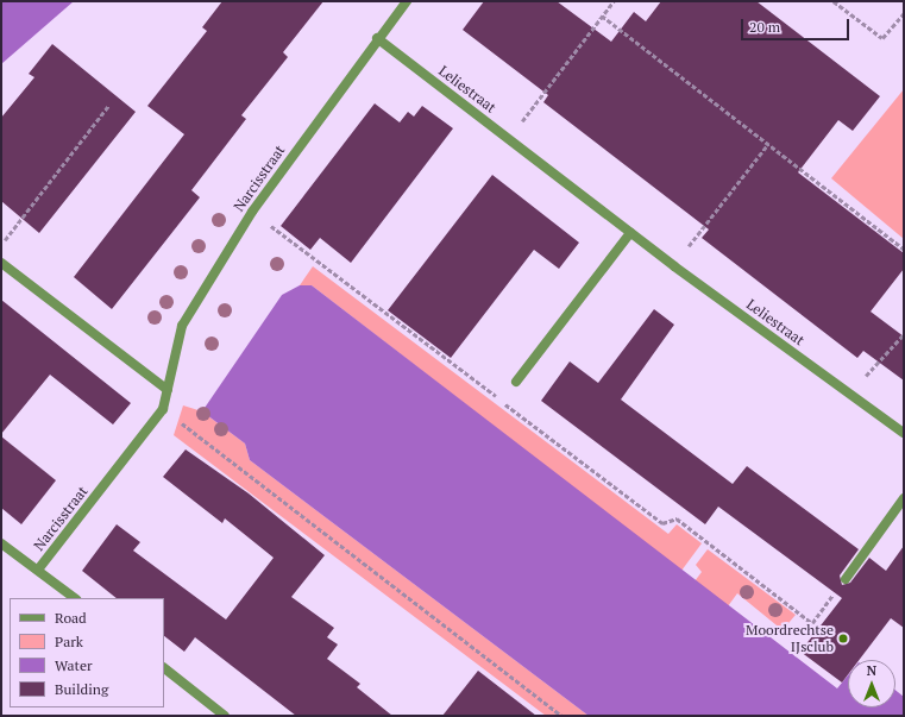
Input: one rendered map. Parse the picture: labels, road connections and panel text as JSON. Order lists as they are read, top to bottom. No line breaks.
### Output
{"streets":{"street":["Leliestraat","Narcisstraat"]},"crossings":[["Leliestraat","Narcisstraat"]],"places":["Moordrechtse IJsclub"],"legend":["Road","Park","Water","Building"],"scale_bar":"20 m","north":"top"}
